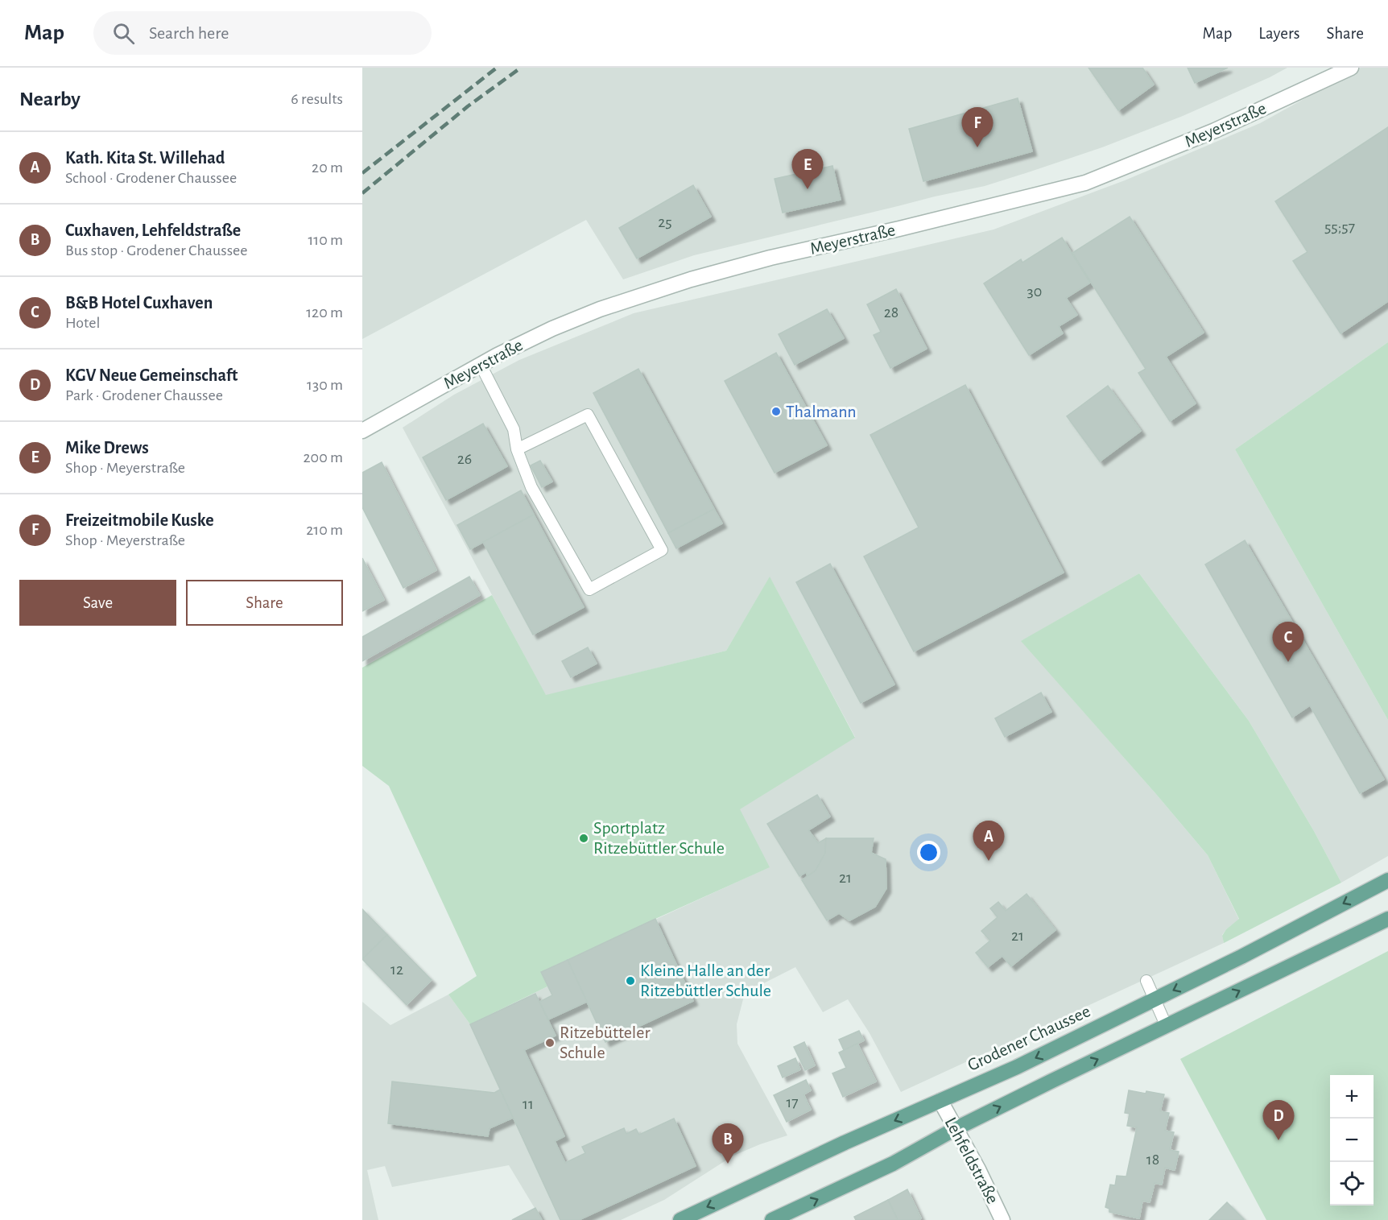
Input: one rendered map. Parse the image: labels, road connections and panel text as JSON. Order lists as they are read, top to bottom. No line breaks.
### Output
{"streets":{"main road":["Grodener Chaussee"],"street":["Meyerstraße","Lehfeldstraße"]},"crossings":[["Grodener Chaussee","Lehfeldstraße"]],"places":["Thalmann","Sportplatz Ritzebüttler Schule","Kleine Halle an der Ritzebüttler Schule","Ritzebütteler Schule"],"house_numbers":["25","55;57","30","28","26","21","21","12","17","11","18"],"page":{"header":"Map","search":"Search here","nav":["Map","Layers","Share"],"heading":["Nearby","6 results"],"pins":["F","E","C","A","D","B"],"list":[{"mark":"A","name":"Kath. Kita St. Willehad","note":"School · Grodener Chaussee","value":"20 m"},{"mark":"B","name":"Cuxhaven, Lehfeldstraße","note":"Bus stop · Grodener Chaussee","value":"110 m"},{"mark":"C","name":"B&B Hotel Cuxhaven","note":"Hotel","value":"120 m"},{"mark":"D","name":"KGV Neue Gemeinschaft","note":"Park · Grodener Chaussee","value":"130 m"},{"mark":"E","name":"Mike Drews","note":"Shop · Meyerstraße","value":"200 m"},{"mark":"F","name":"Freizeitmobile Kuske","note":"Shop · Meyerstraße","value":"210 m"}],"buttons":["Save","Share"],"map_buttons":["+","−"]}}
